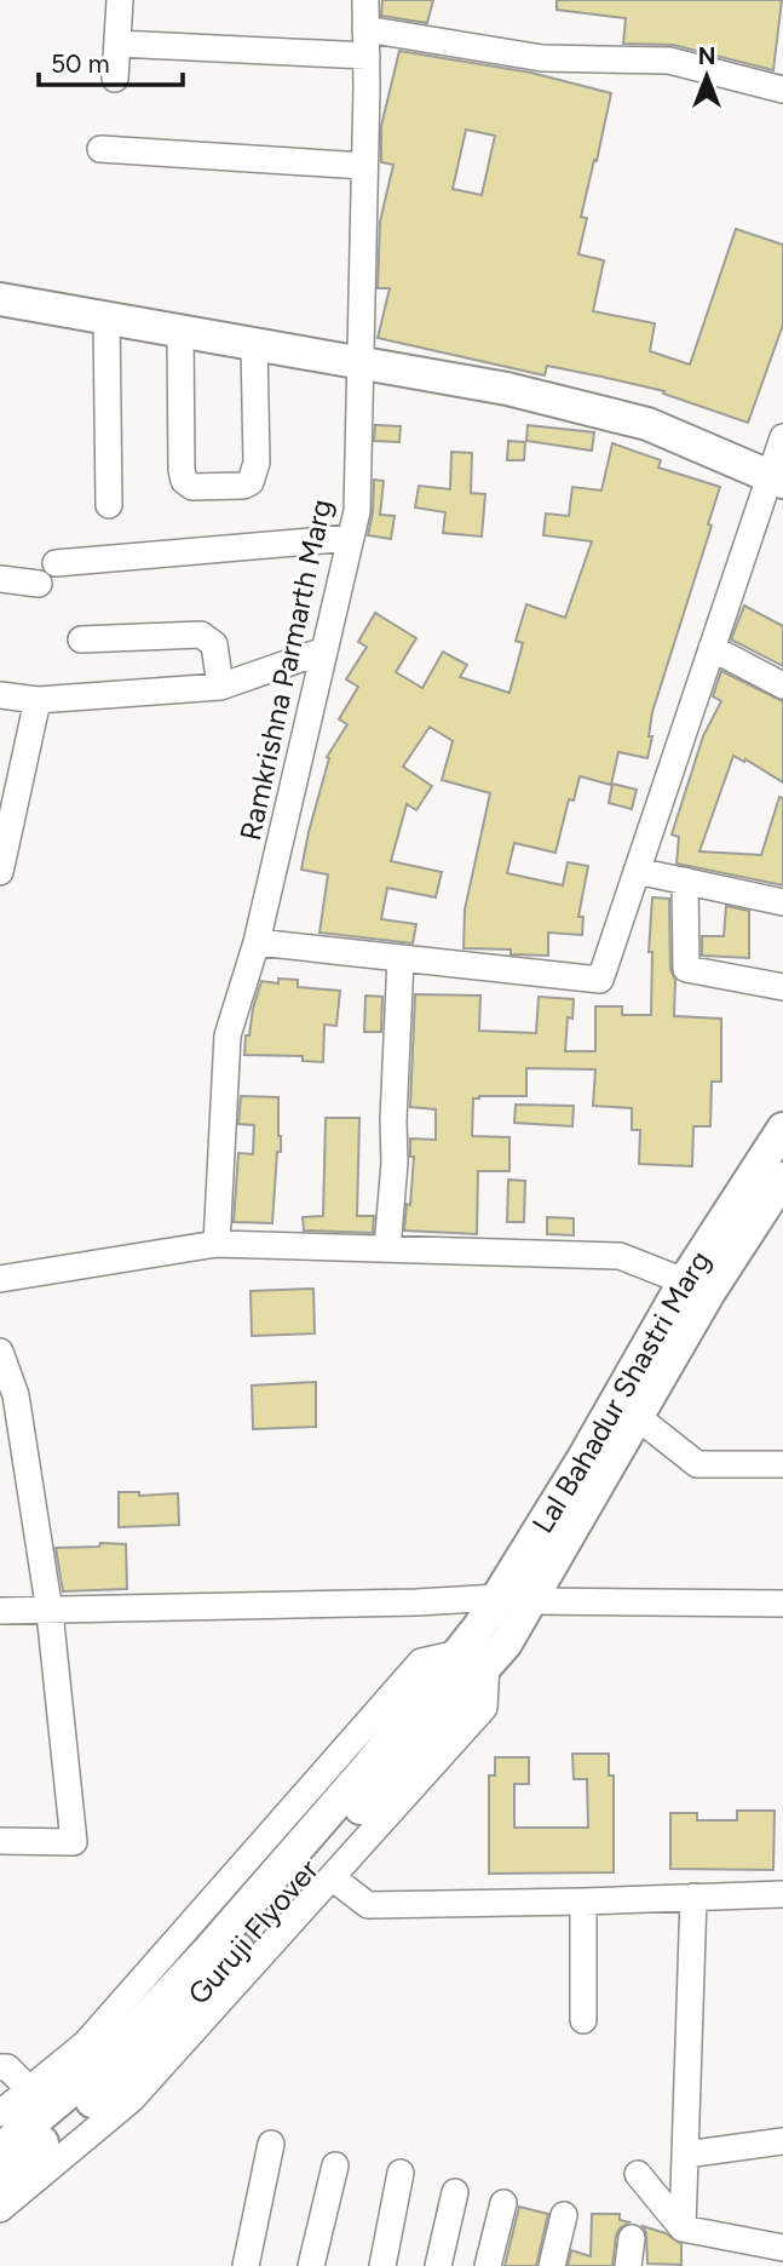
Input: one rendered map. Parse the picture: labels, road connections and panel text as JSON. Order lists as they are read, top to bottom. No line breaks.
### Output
{"streets":{"main road":["Lal Bahadur Shastri Marg","Guruji Flyover"],"street":["Ramkrishna Parmarth Marg"]},"crossings":[["Lal Bahadur Shastri Marg","Guruji Flyover"]],"scale_bar":"50 m","north":"top"}
